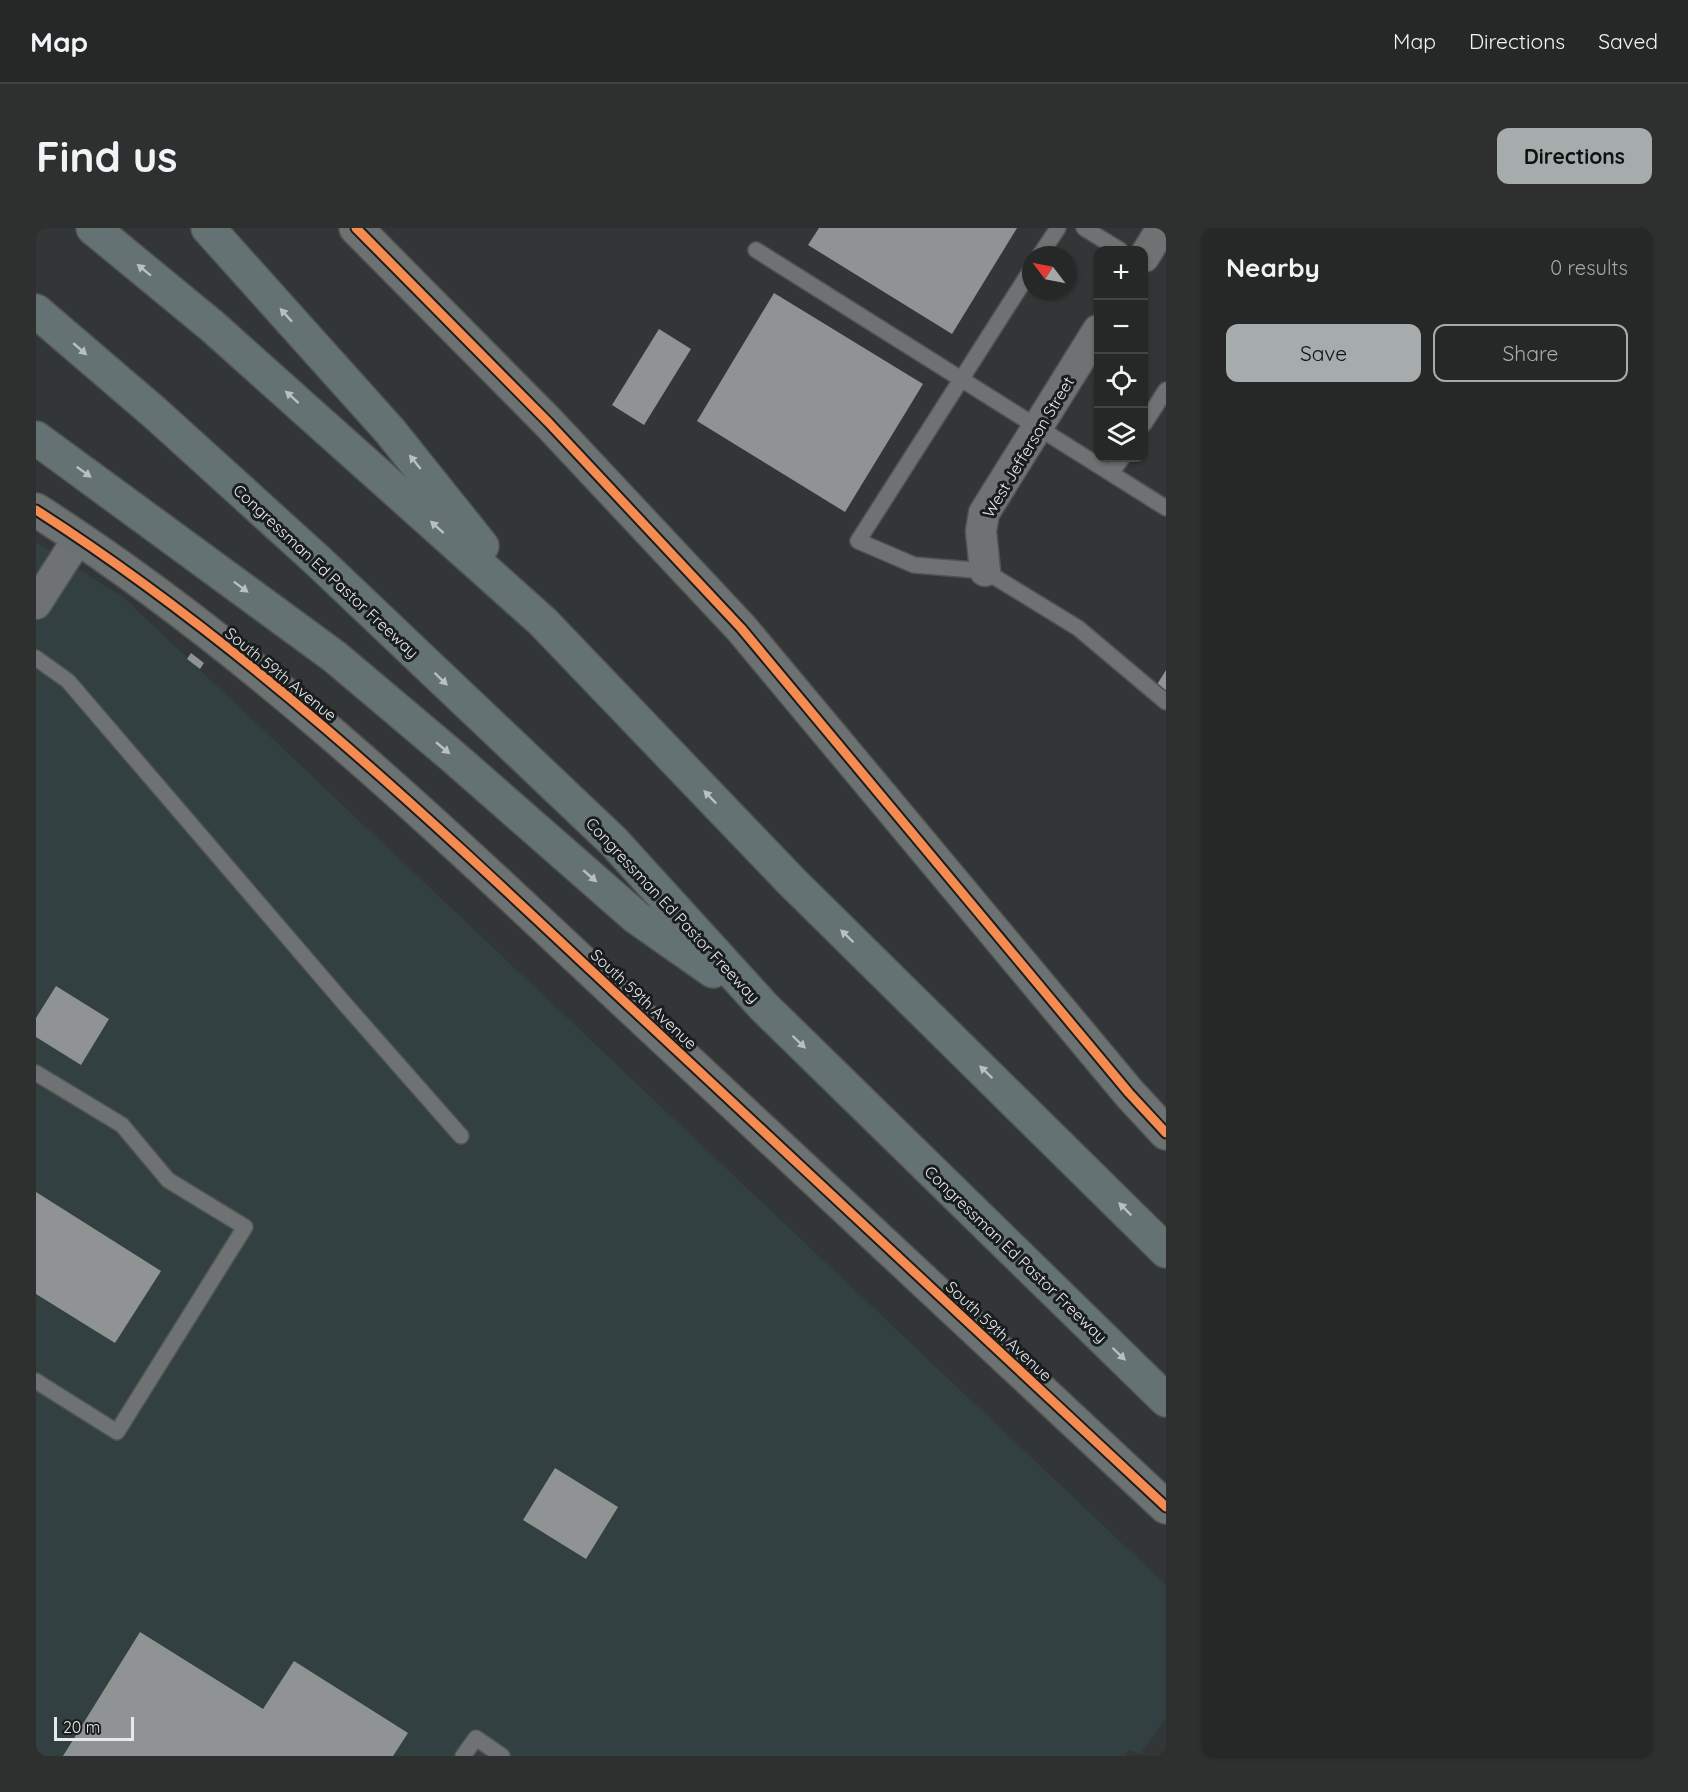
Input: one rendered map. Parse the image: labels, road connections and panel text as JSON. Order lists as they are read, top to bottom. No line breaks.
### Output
{"streets":{"highway":["Congressman Ed Pastor Freeway"],"main road":["South 59th Avenue"],"street":["West Jefferson Street"]},"scale_bar":"20 m","north":"top left","page":{"header":"Map","nav":["Map","Directions","Saved"],"buttons":["Directions",["Save","Share"]],"title":"Find us","heading":["Nearby","0 results"],"map_buttons":["+","−"],"scale":"20 m"}}
